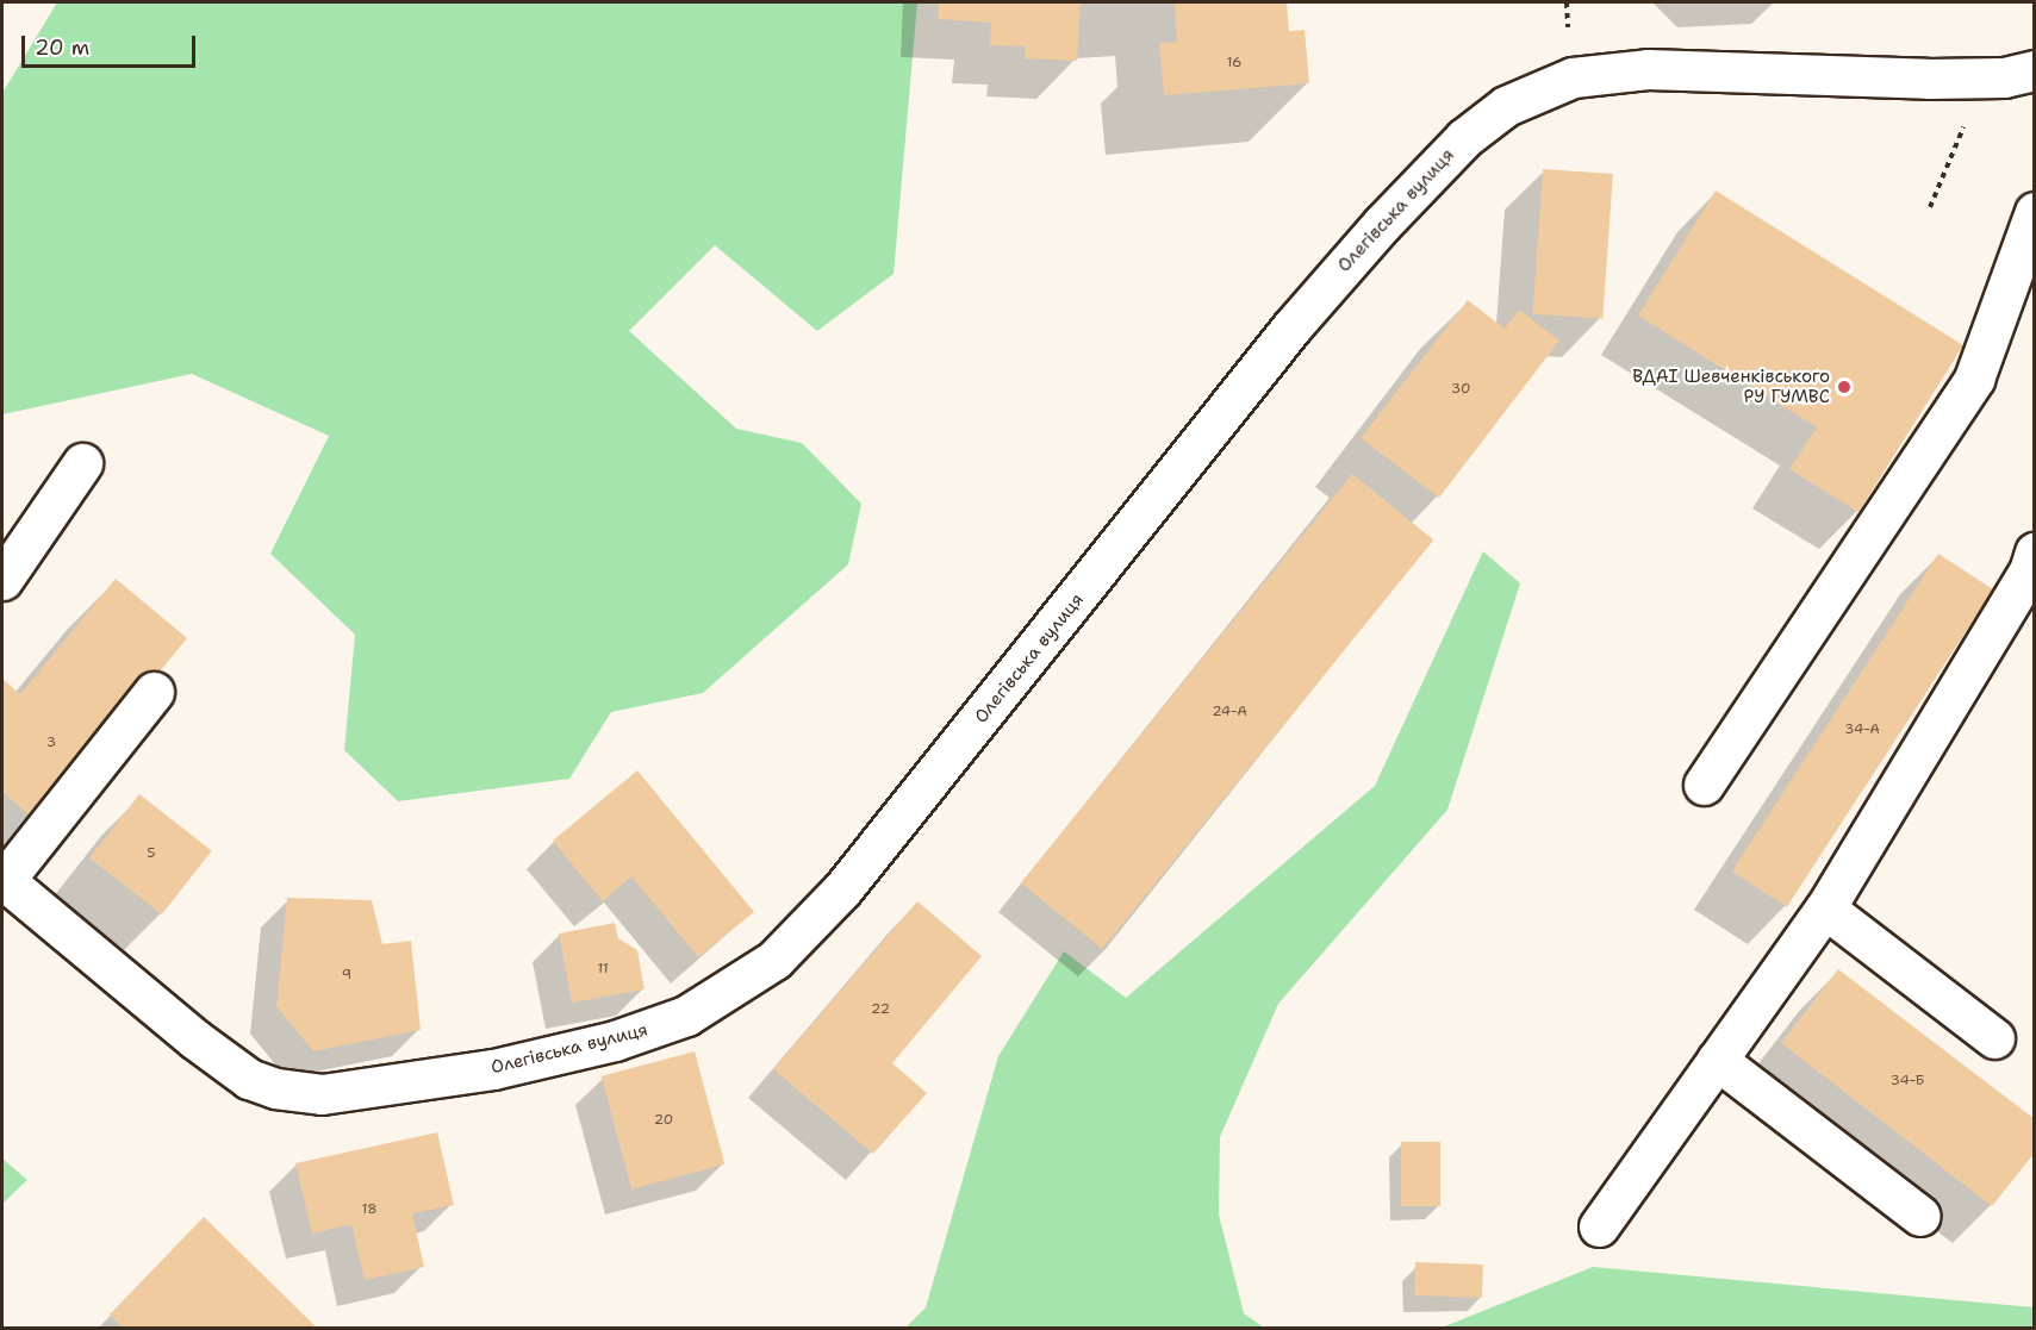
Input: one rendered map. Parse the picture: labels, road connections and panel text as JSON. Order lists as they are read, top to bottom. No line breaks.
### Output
{"streets":{"street":["Олегівська вулиця"]},"places":["ВДАІ Шевченківського РУ ГУМВС"],"house_numbers":["16","30","24-А","34-А","3","5","11","9","22","34-Б","20","18"],"scale_bar":"20 m"}
